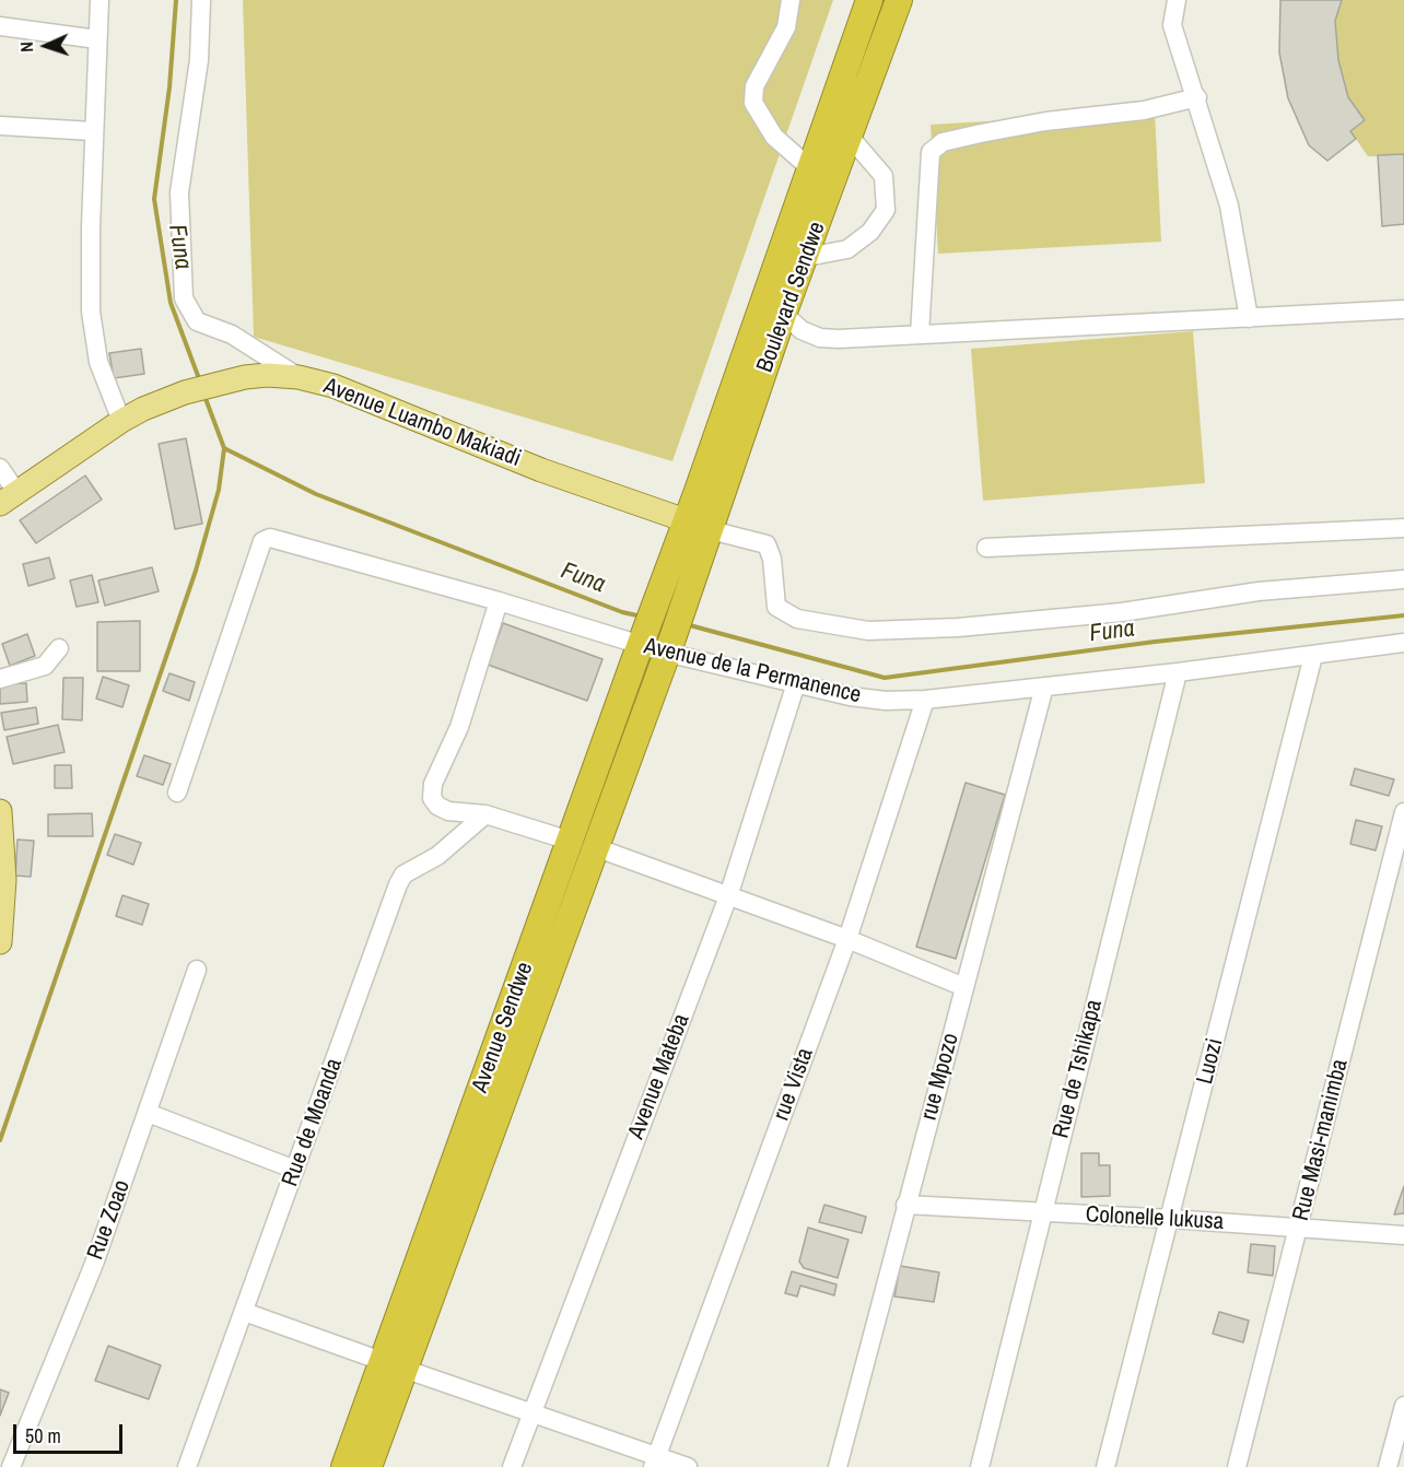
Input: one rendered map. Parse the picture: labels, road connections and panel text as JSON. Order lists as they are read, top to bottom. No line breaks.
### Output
{"streets":{"highway":["Boulevard Sendwe","Avenue Sendwe"],"main road":["Avenue Luambo Makiadi"],"street":["Avenue de la Permanence","Luozi","Rue de Tshikapa","Avenue Mateba","rue Mpozo","rue Vista","Rue de Moanda","Rue Masi-manimba","Colonelle lukusa","Rue Zoao"]},"crossings":[["Boulevard Sendwe","Avenue Luambo Makiadi"],["Boulevard Sendwe","Avenue Sendwe"],["Avenue de la Permanence","Avenue Sendwe"],["Avenue de la Permanence","Luozi"],["Avenue de la Permanence","Rue de Tshikapa"],["Avenue de la Permanence","Avenue Mateba"],["Avenue de la Permanence","rue Mpozo"],["Avenue de la Permanence","rue Vista"],["Luozi","Colonelle lukusa"],["Rue de Tshikapa","Colonelle lukusa"],["rue Mpozo","Colonelle lukusa"],["Rue Masi-manimba","Colonelle lukusa"]],"water":["Funa"],"scale_bar":"50 m","north":"left"}
